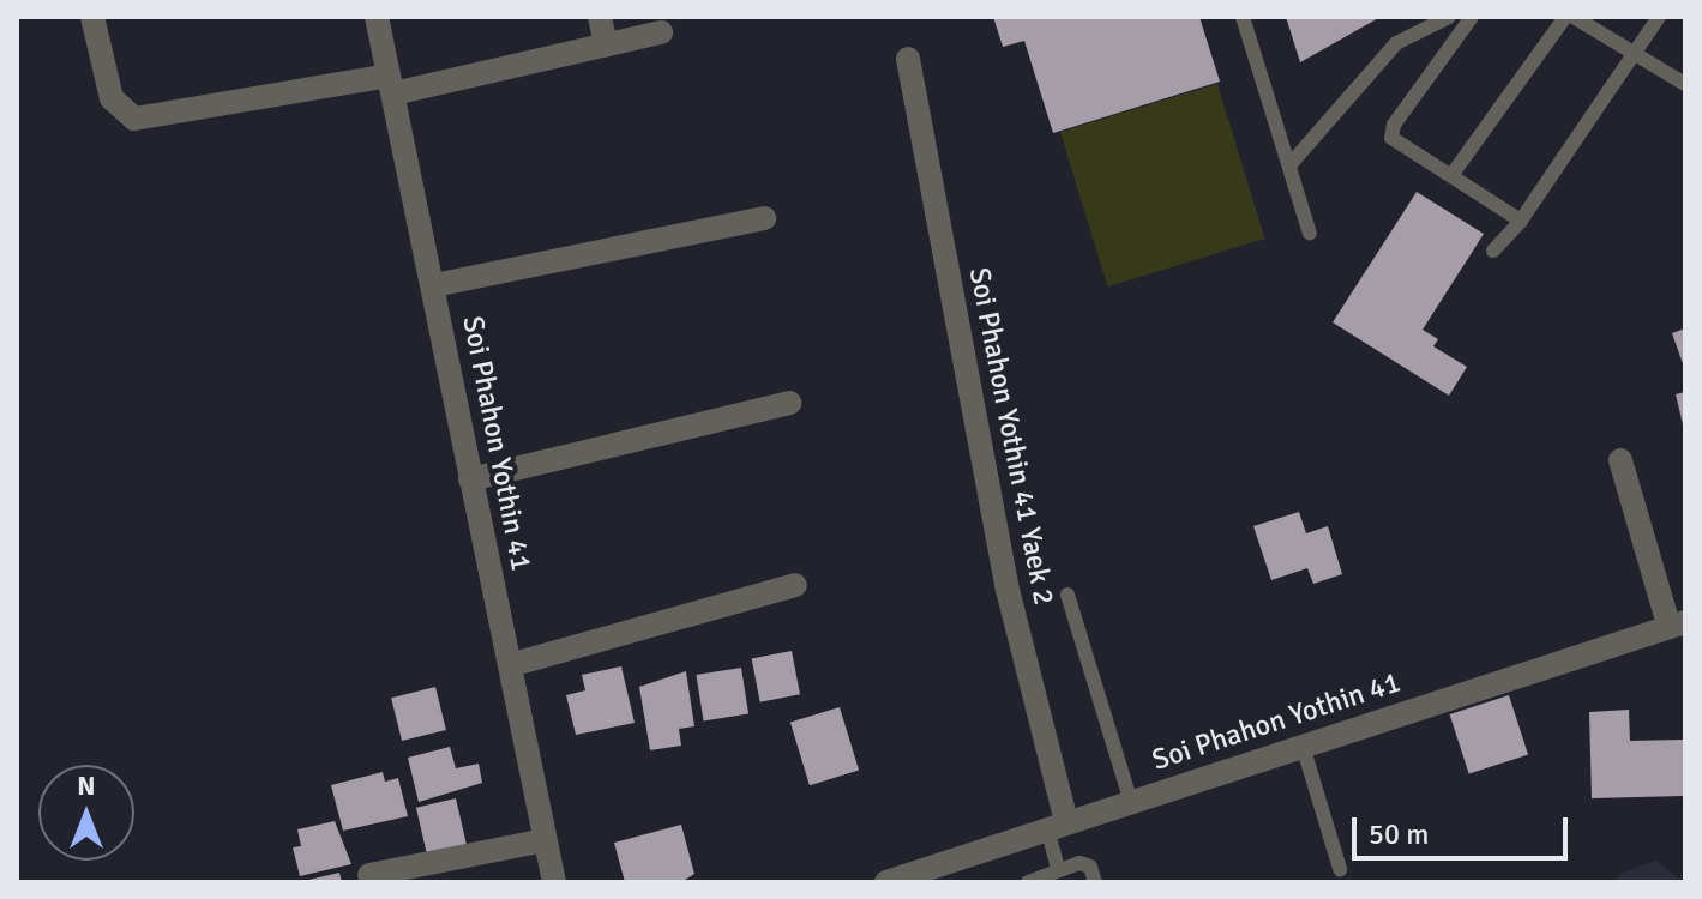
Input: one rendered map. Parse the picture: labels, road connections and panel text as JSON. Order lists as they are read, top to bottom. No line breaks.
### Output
{"streets":{"street":["Soi Phahon Yothin 41 Yaek 2","Soi Phahon Yothin 41"]},"crossings":[["Soi Phahon Yothin 41 Yaek 2","Soi Phahon Yothin 41"]],"scale_bar":"50 m","north":"top"}
